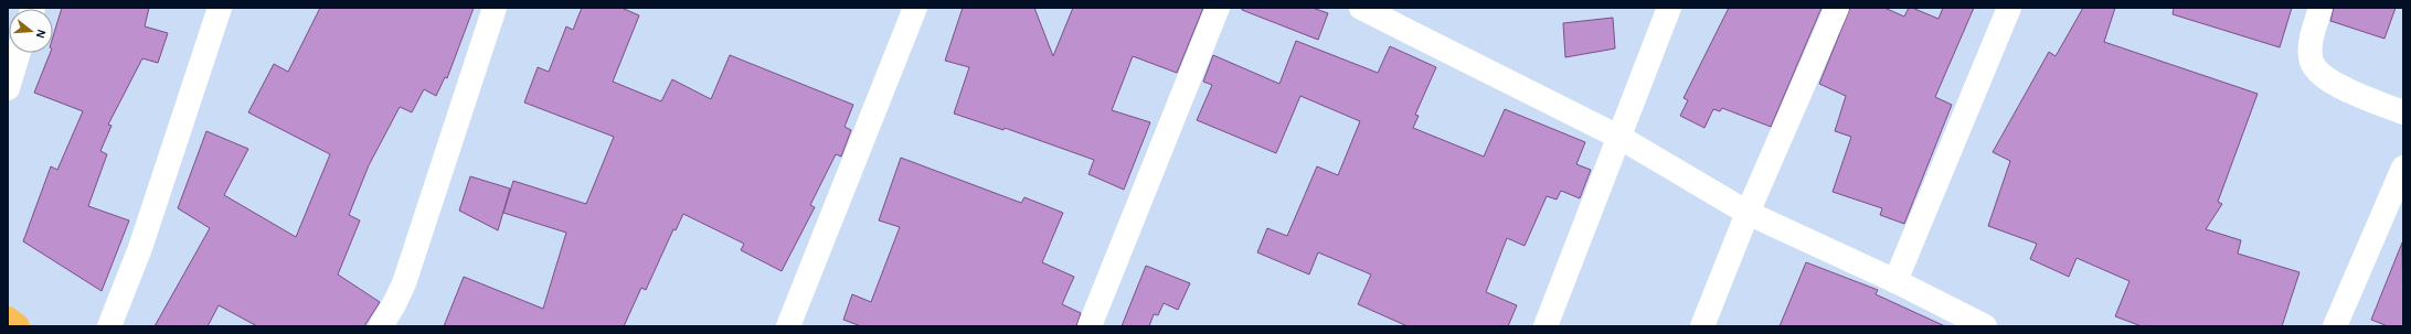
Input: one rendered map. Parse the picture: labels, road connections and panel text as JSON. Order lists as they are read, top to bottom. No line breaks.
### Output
{"north":"right"}
